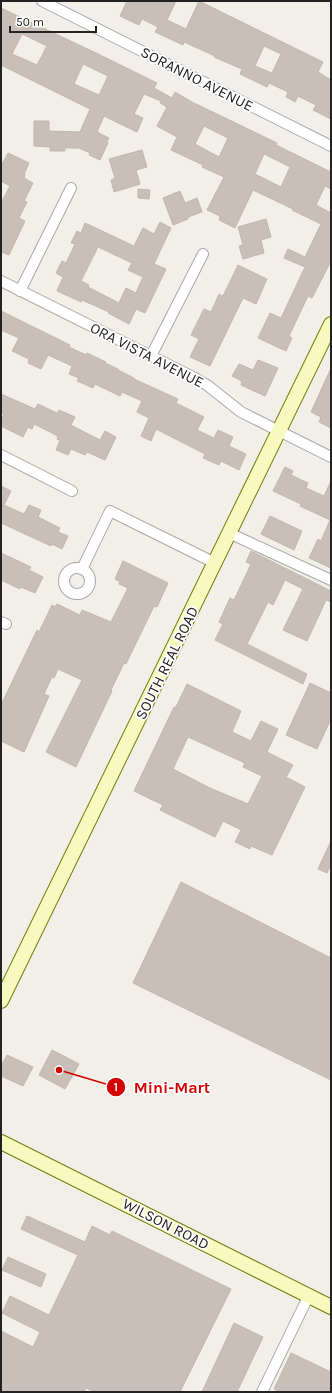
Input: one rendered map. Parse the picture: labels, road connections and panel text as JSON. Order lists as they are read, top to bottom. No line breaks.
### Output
{"streets":{"street":["SORANNO AVENUE","ORA VISTA AVENUE","SOUTH REAL ROAD","WILSON ROAD"]},"crossings":[["ORA VISTA AVENUE","SOUTH REAL ROAD"]],"places":["Mini-Mart"],"scale_bar":"50 m"}
